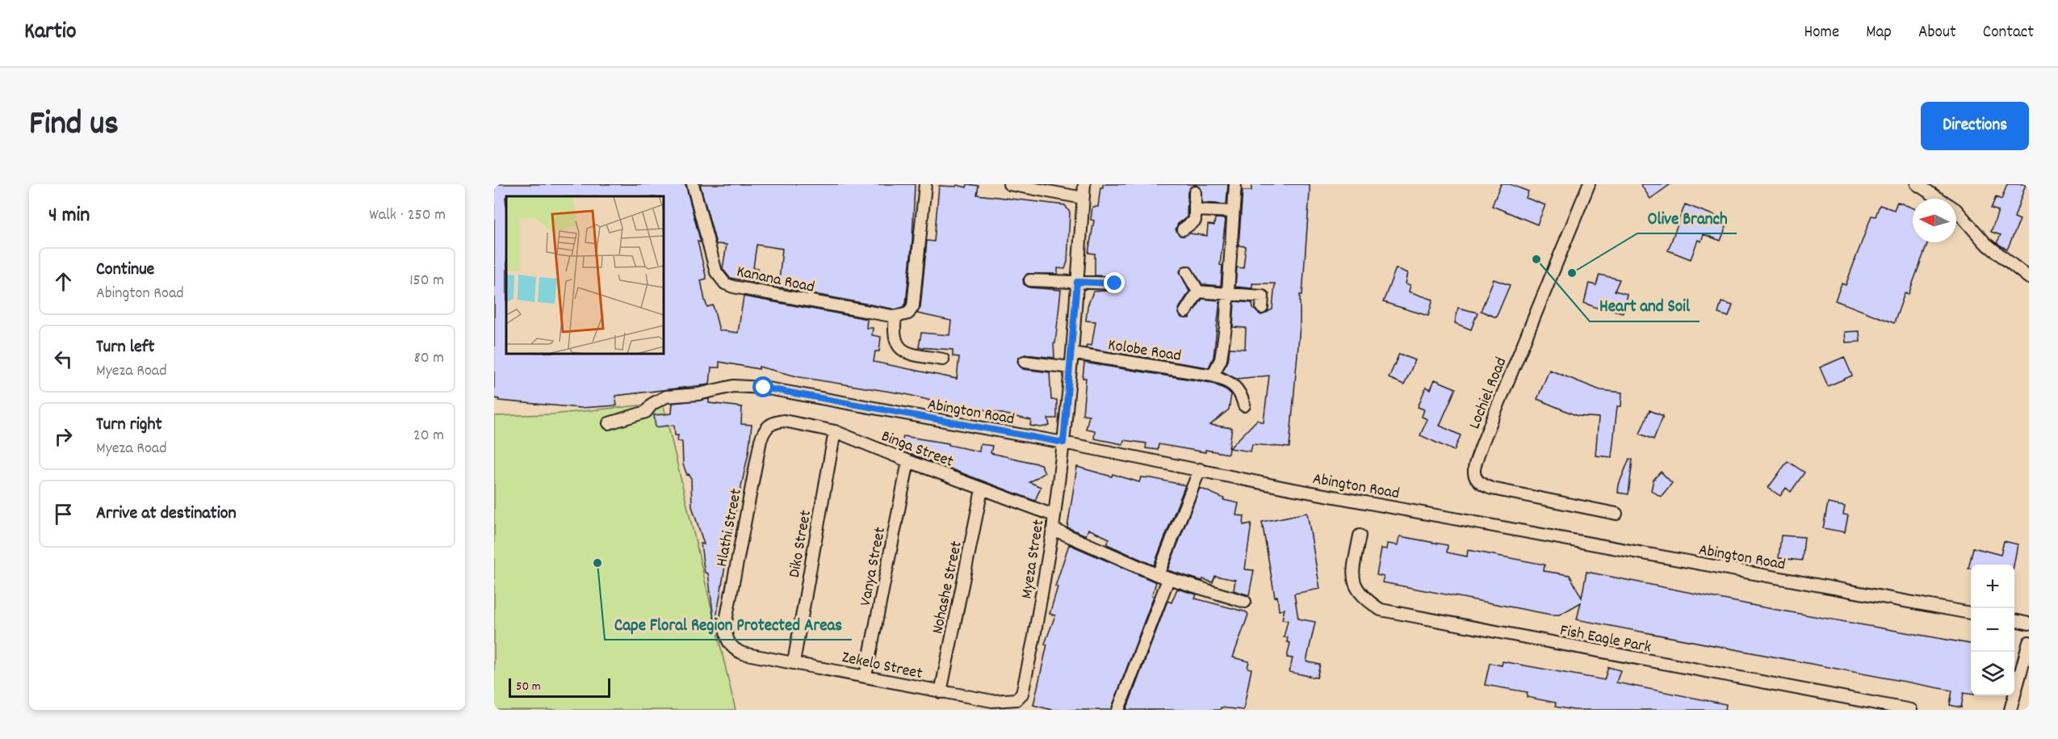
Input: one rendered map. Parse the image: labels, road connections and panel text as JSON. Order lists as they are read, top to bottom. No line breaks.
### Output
{"streets":{"street":["Kanana Road","Kolobe Road","Lochiel Road","Abington Road","Binga Street","Hlathi Street","Diko Street","Myeza Street","Vanya Street","Nohashe Street","Fish Eagle Park","Zekelo Street"]},"crossings":[["Kolobe Road","Myeza Street"],["Abington Road","Myeza Street"],["Binga Street","Hlathi Street"],["Binga Street","Diko Street"],["Binga Street","Myeza Street"],["Binga Street","Vanya Street"],["Binga Street","Nohashe Street"],["Hlathi Street","Zekelo Street"],["Diko Street","Zekelo Street"],["Myeza Street","Zekelo Street"],["Vanya Street","Zekelo Street"],["Nohashe Street","Zekelo Street"]],"places":["Heart and Soil","Olive Branch","Cape Floral Region Protected Areas"],"scale_bar":"50 m","north":"left","page":{"header":"Kartio","nav":["Home","Map","About","Contact"],"title":"Find us","buttons":"Directions","heading":["4 min","Walk · 250 m"],"list":[["Continue","Abington Road","150 m"],["Turn left","Myeza Road","80 m"],["Turn right","Myeza Road","20 m"],"Arrive at destination"],"map_buttons":["+","−"],"scale":"50 m"}}
